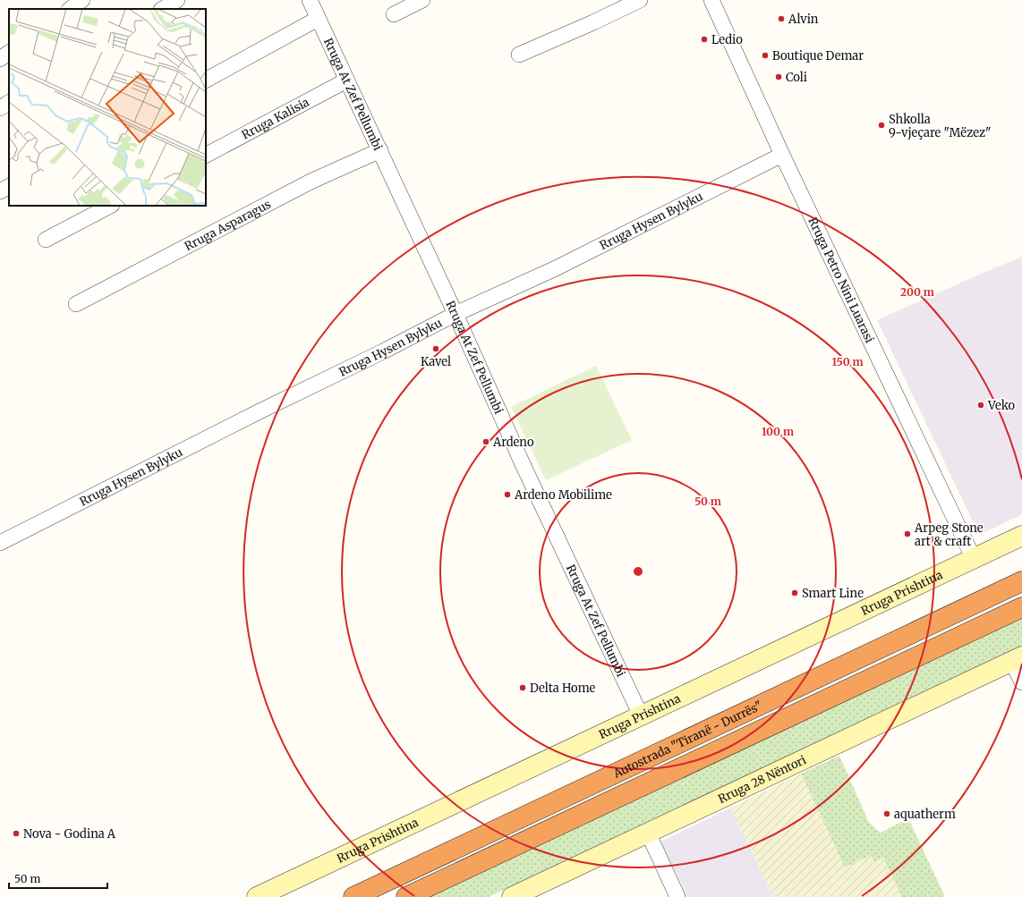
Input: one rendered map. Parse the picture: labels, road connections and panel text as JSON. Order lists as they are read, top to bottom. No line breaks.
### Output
{"streets":{"highway":["Autostrada \"Tiranë - Durrës\""],"main road":["Rruga Prishtina","Rruga 28 Nëntori"],"street":["Rruga At Zef Pellumbi","Rruga Kalisia","Rruga Hysen Bylyku","Rruga Asparagus","Rruga Petro Nini Luarasi"]},"crossings":[["Rruga At Zef Pellumbi","Rruga Kalisia"],["Rruga At Zef Pellumbi","Rruga Hysen Bylyku"],["Rruga At Zef Pellumbi","Rruga Asparagus"],["Rruga At Zef Pellumbi","Rruga Prishtina"],["Rruga Hysen Bylyku","Rruga Petro Nini Luarasi"],["Rruga Petro Nini Luarasi","Rruga Prishtina"]],"places":["Alvin","Ledio","Boutique Demar","Coli","Shkolla 9-vjeçare \"Mëzez\"","Kavel","Veko","Ardeno","Ardeno Mobilime","Arpeg Stone art & craft","Smart Line","Delta Home","aquatherm","Nova - Godina A"],"scale_bar":"50 m","rings":["200 m","150 m","100 m","50 m"]}
